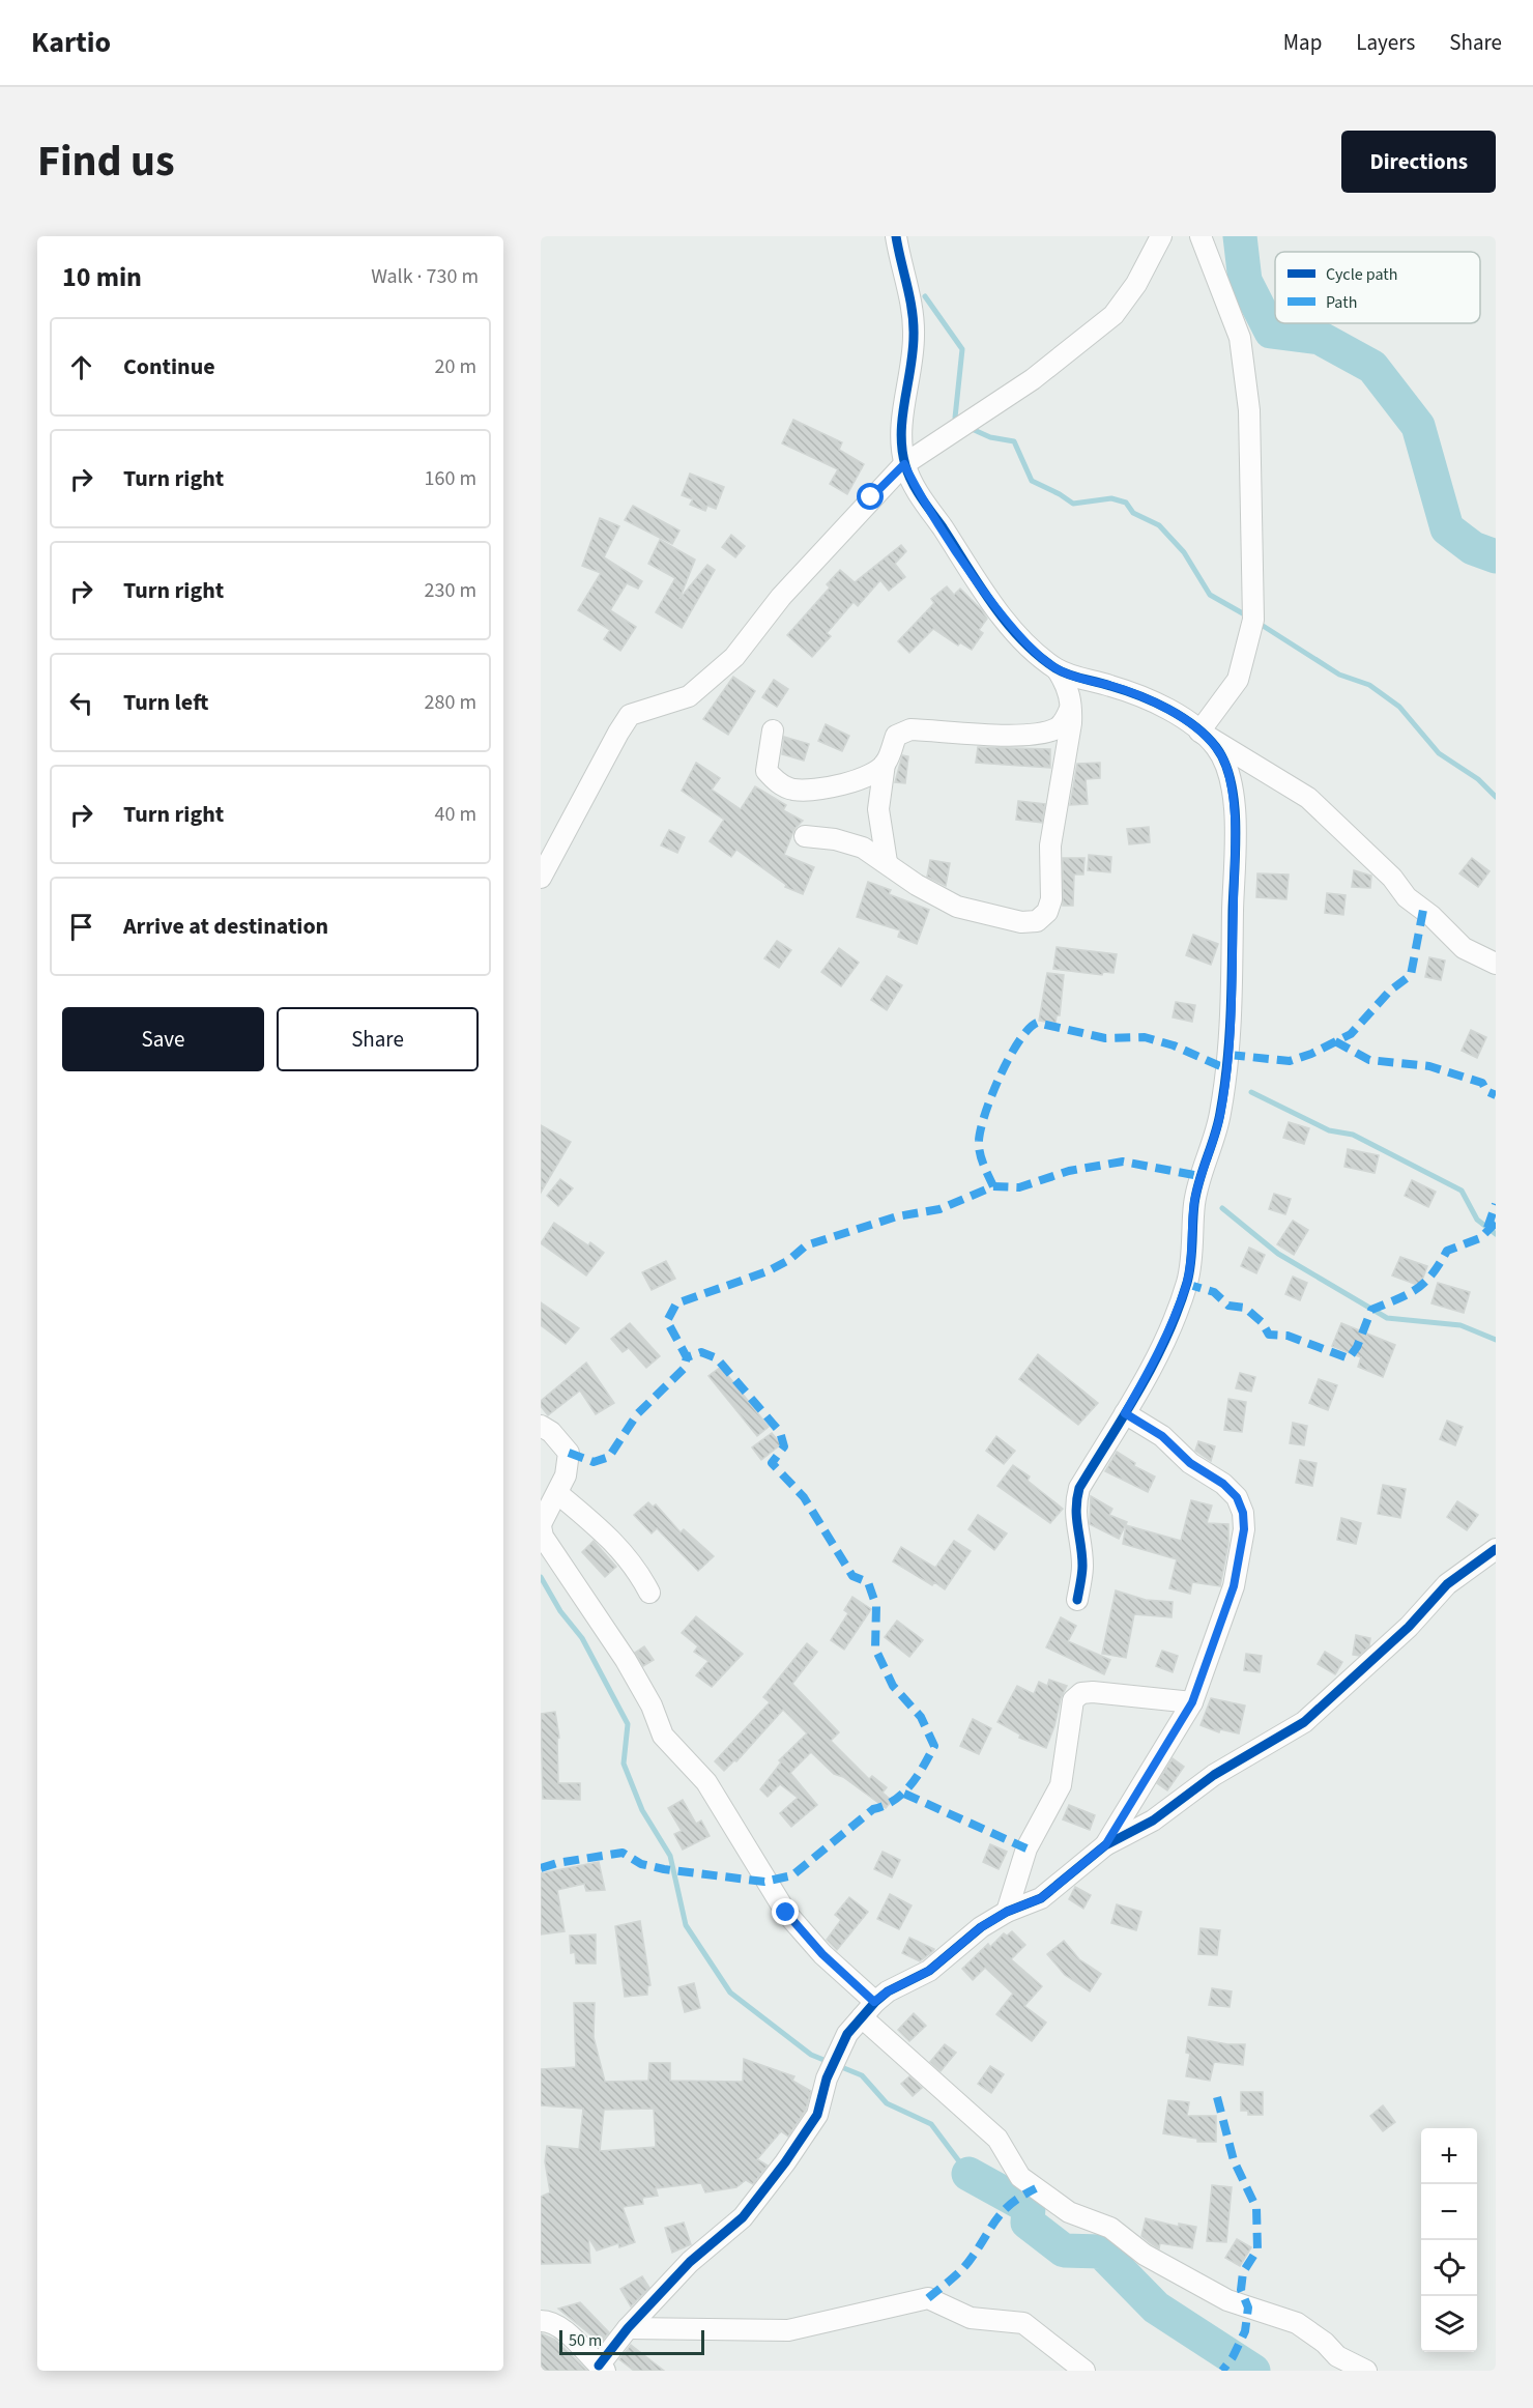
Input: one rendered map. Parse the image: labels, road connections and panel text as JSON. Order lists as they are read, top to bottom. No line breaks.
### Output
{"legend":["Cycle path","Path"],"scale_bar":"50 m","page":{"header":"Kartio","nav":["Map","Layers","Share"],"title":"Find us","buttons":["Directions",["Save","Share"]],"heading":["10 min","Walk · 730 m"],"list":[["Continue","20 m"],["Turn right","160 m"],["Turn right","230 m"],["Turn left","280 m"],["Turn right","40 m"],"Arrive at destination"],"map_buttons":["+","−"],"scale":"50 m"}}
